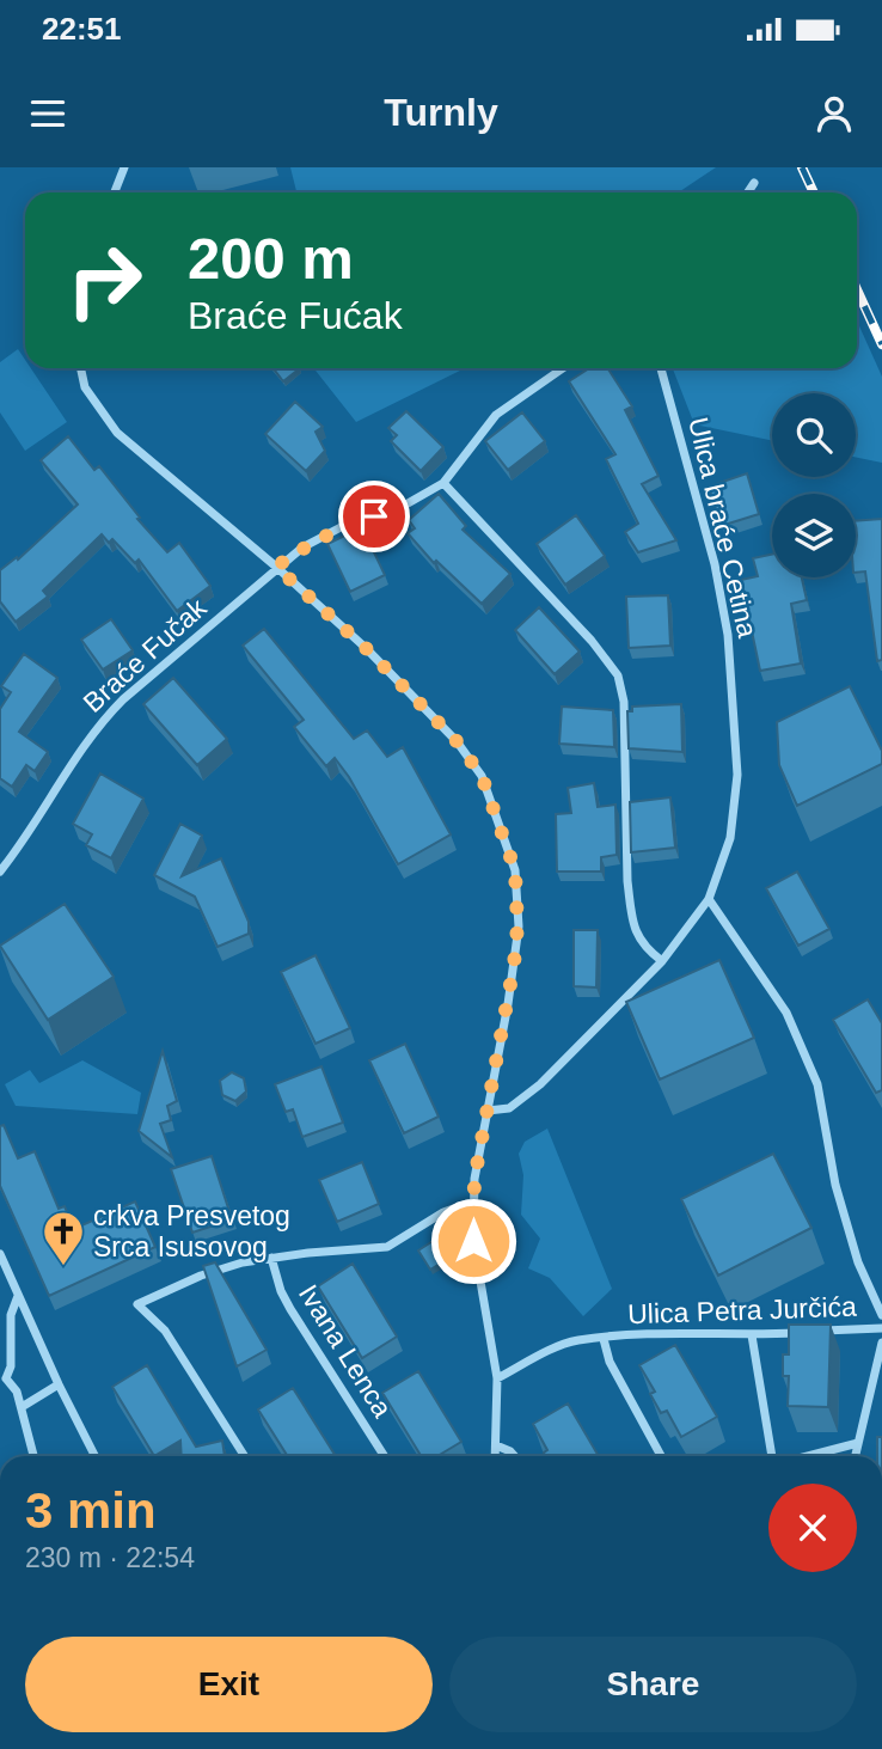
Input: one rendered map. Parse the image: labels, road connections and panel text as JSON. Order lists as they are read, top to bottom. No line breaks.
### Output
{"streets":{"street":["Ulica braće Cetina","Braće Fučak","Ulica Petra Jurčića","Ivana Lenca"]},"places":{"church":["crkva Presvetog Srca Isusovog"]},"page":{"status":"22:51","header":"Turnly","turn":["200 m","Braće Fućak"],"heading":["3 min","230 m · 22:54"],"buttons":["Exit","Share"]}}
